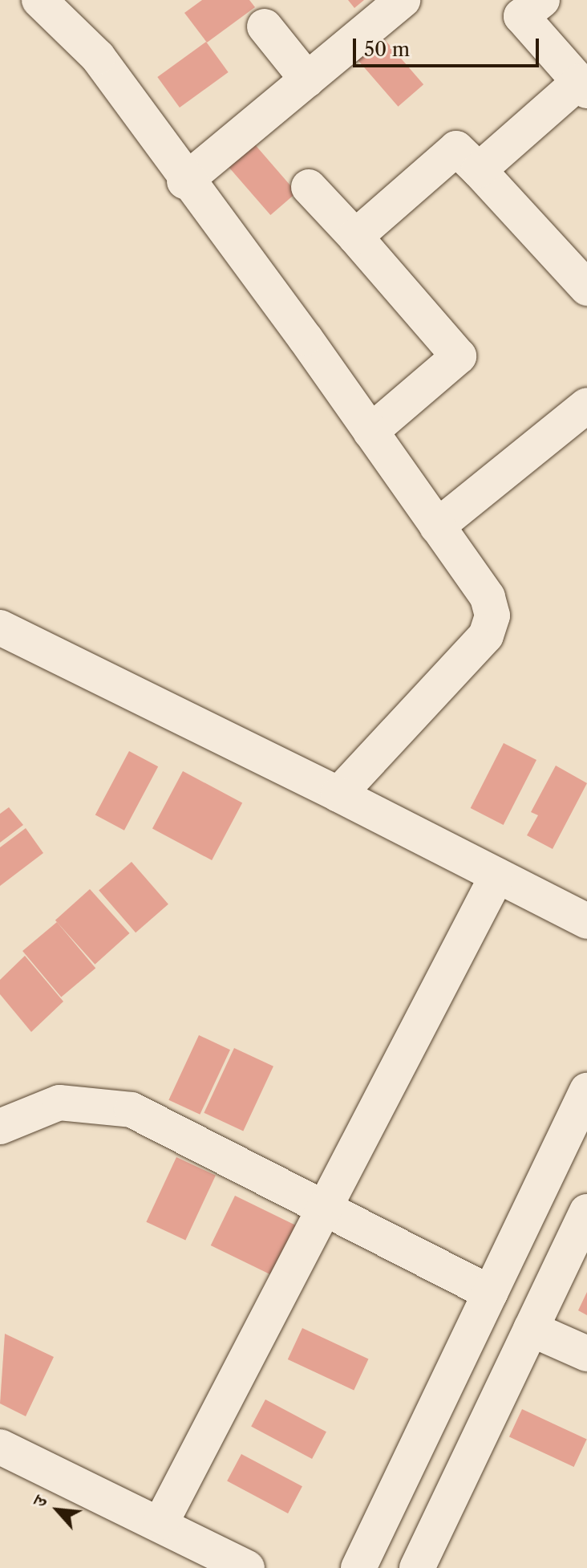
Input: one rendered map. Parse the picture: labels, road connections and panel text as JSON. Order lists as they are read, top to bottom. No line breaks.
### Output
{"scale_bar":"50 m","north":"top left"}
